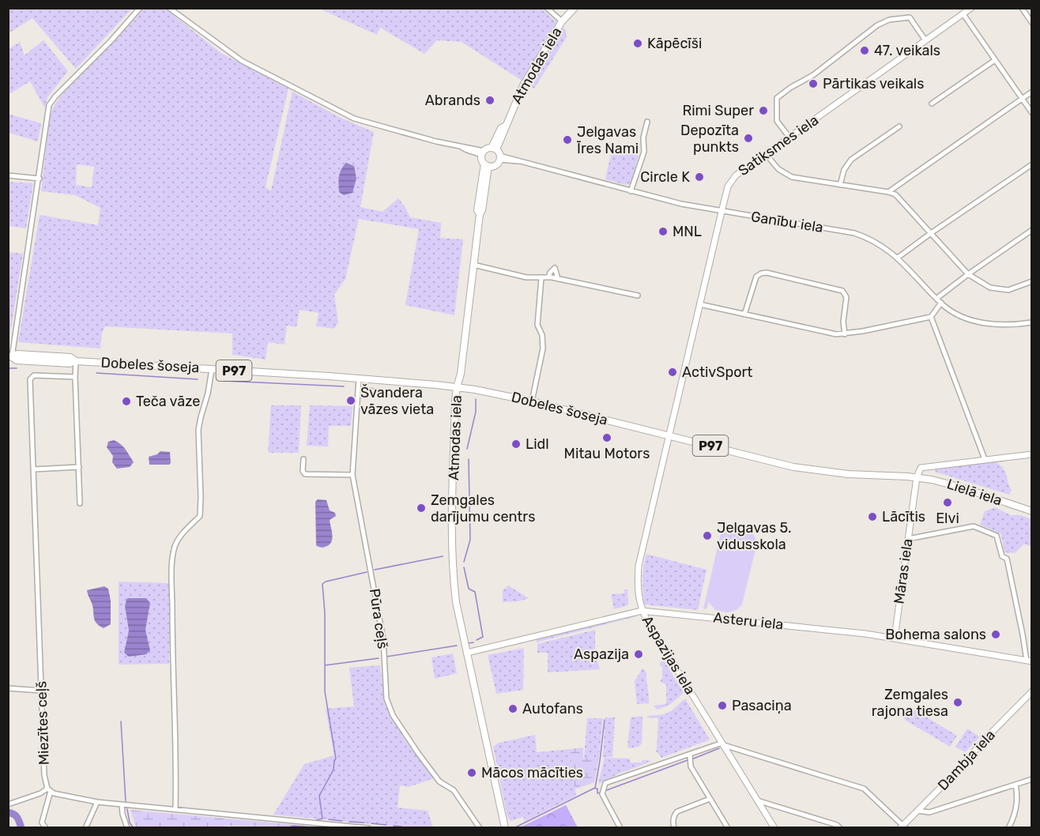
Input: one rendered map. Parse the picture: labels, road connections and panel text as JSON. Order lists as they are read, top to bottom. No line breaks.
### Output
{"streets":{"main road":["Atmodas iela","Dobeles šoseja","P97","Lielā iela"],"street":["Satiksmes iela","Ganību iela","Māras iela","Pūra ceļš","Asteru iela","Aspazijas iela","Miezītes ceļš","Dambja iela"]},"crossings":[["Atmodas iela","Ganību iela"],["Atmodas iela","Dobeles šoseja"],["Atmodas iela","Asteru iela"],["Satiksmes iela","Ganību iela"],["Satiksmes iela","Dobeles šoseja"],["Satiksmes iela","Aspazijas iela"],["Dobeles šoseja","Lielā iela"],["Dobeles šoseja","Māras iela"],["Dobeles šoseja","Pūra ceļš"],["Dobeles šoseja","Aspazijas iela"],["Lielā iela","Māras iela"],["Māras iela","Asteru iela"],["Asteru iela","Aspazijas iela"]],"places":["Kāpēcīši","47. veikals","Pārtikas veikals","Abrands","Rimi Super","Depozīta punkts","Jelgavas Īres Nami","Circle K","MNL","ActivSport","Švandera vāzes vieta","Teča vāze","Mitau Motors","Lidl","Elvi","Zemgales darījumu centrs","Lācītis","Jelgavas 5. vidusskola","Bohema salons","Aspazija","Zemgales rajona tiesa","Pasaciņa","Autofans","Mācos mācīties"]}
